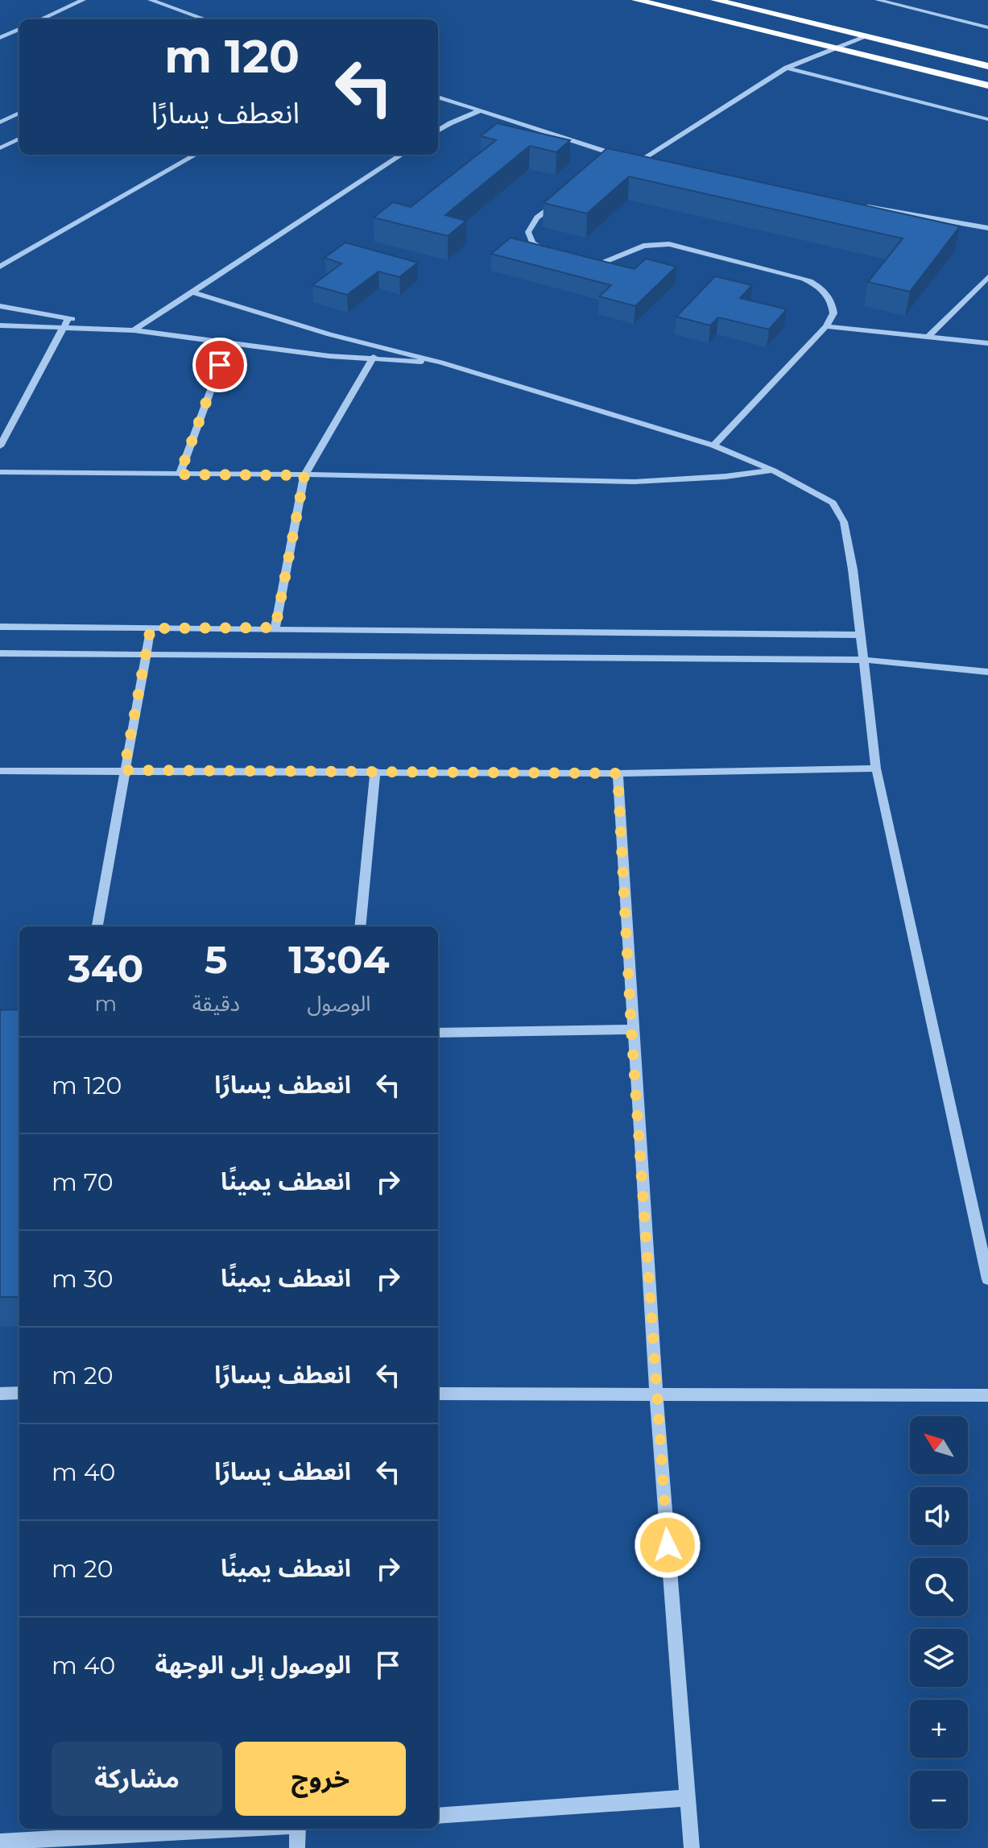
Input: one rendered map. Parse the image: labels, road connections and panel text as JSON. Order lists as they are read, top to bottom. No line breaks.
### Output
{"north":"top left","page":{"turn":["120 m","انعطف يسارًا"],"eta":["13:04","الوصول","5","دقيقة","340","m"],"list":[{"name":"انعطف يسارًا","value":"120 m"},{"name":"انعطف يمينًا","value":"70 m"},{"name":"انعطف يمينًا","value":"30 m"},{"name":"انعطف يسارًا","value":"20 m"},{"name":"انعطف يسارًا","value":"40 m"},{"name":"انعطف يمينًا","value":"20 m"},{"name":"الوصول إلى الوجهة","value":"40 m"}],"map_buttons":["+","−"],"buttons":["خروج","مشاركة"]}}
